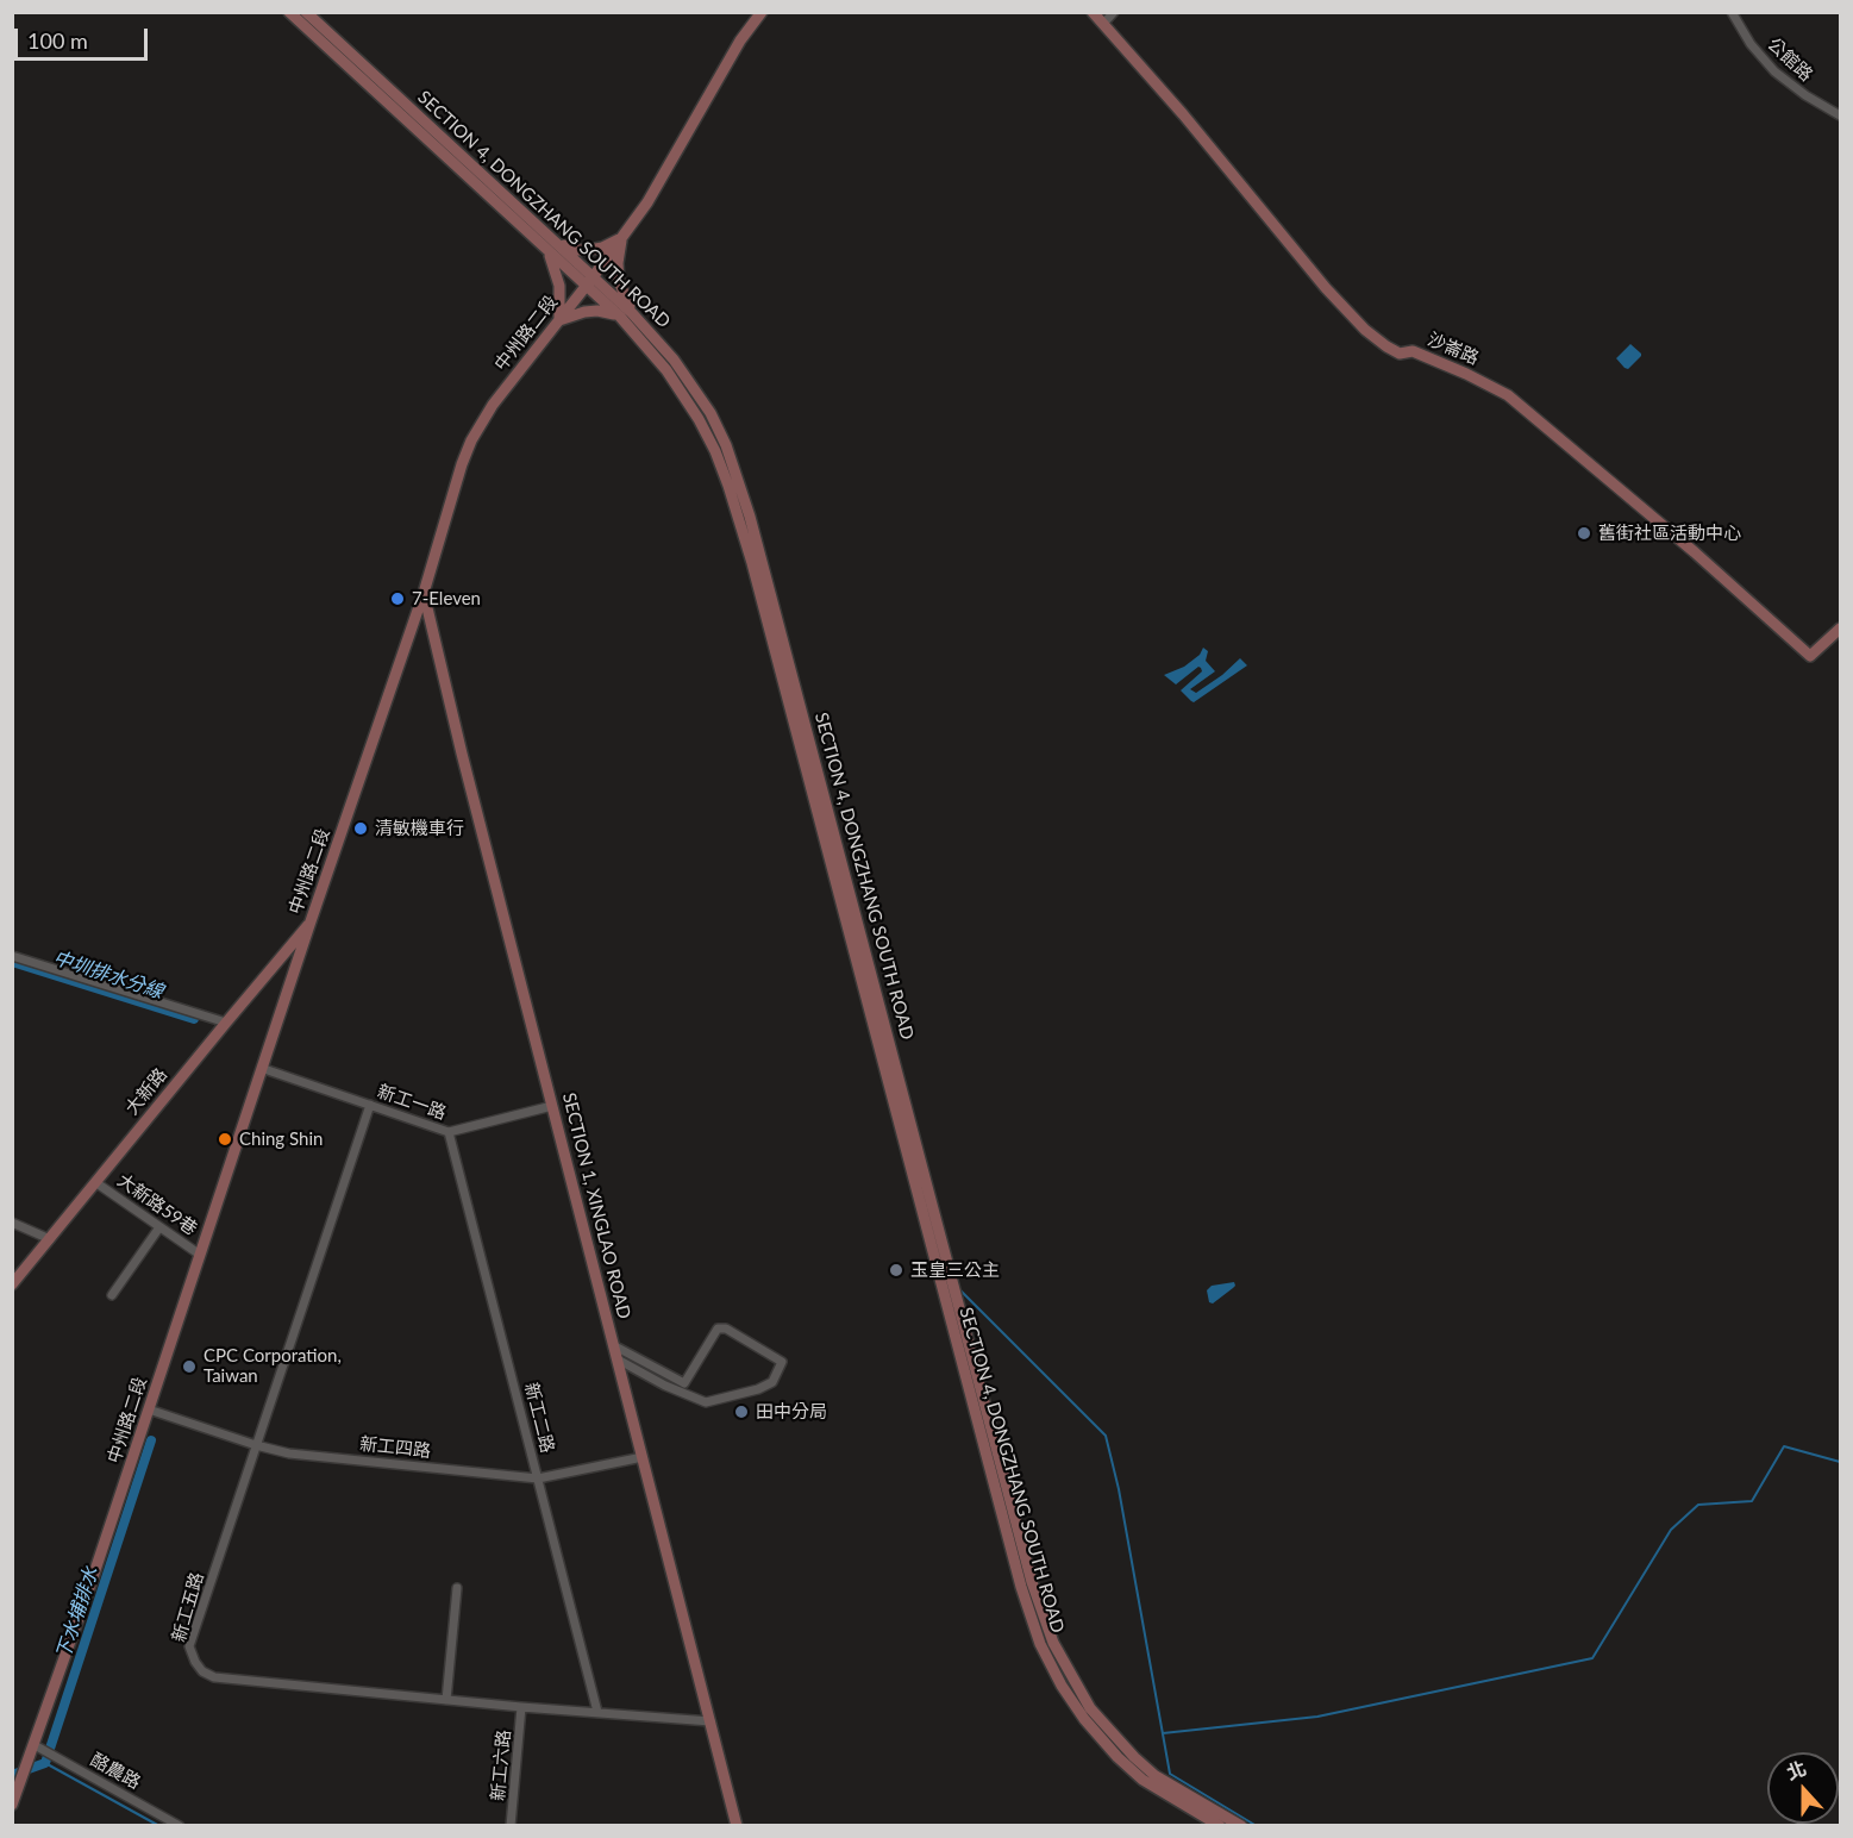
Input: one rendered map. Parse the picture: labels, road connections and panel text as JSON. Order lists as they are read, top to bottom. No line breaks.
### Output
{"streets":{"street":["公館路","SECTION 4, DONGZHANG SOUTH ROAD","中州路二段","沙崙路","大新路","新工一路","大新路59巷","SECTION 1, XINGLAO ROAD","新工二路","新工四路","新工五路","新工六路","酪農路"]},"crossings":[["SECTION 4, DONGZHANG SOUTH ROAD","中州路二段"],["中州路二段","大新路"],["中州路二段","新工一路"],["中州路二段","大新路59巷"],["中州路二段","SECTION 1, XINGLAO ROAD"],["中州路二段","新工四路"],["中州路二段","酪農路"],["大新路","大新路59巷"],["新工一路","SECTION 1, XINGLAO ROAD"],["新工一路","新工二路"],["新工一路","新工五路"],["SECTION 1, XINGLAO ROAD","新工四路"],["SECTION 1, XINGLAO ROAD","新工五路"],["新工二路","新工四路"],["新工二路","新工五路"],["新工四路","新工五路"],["新工五路","新工六路"]],"water":["中圳排水分線","下水埔排水"],"places":["舊街社區活動中心","7-Eleven","清敏機車行","Ching Shin","玉皇三公主","CPC Corporation, Taiwan","田中分局"],"scale_bar":"100 m","north":"top"}
